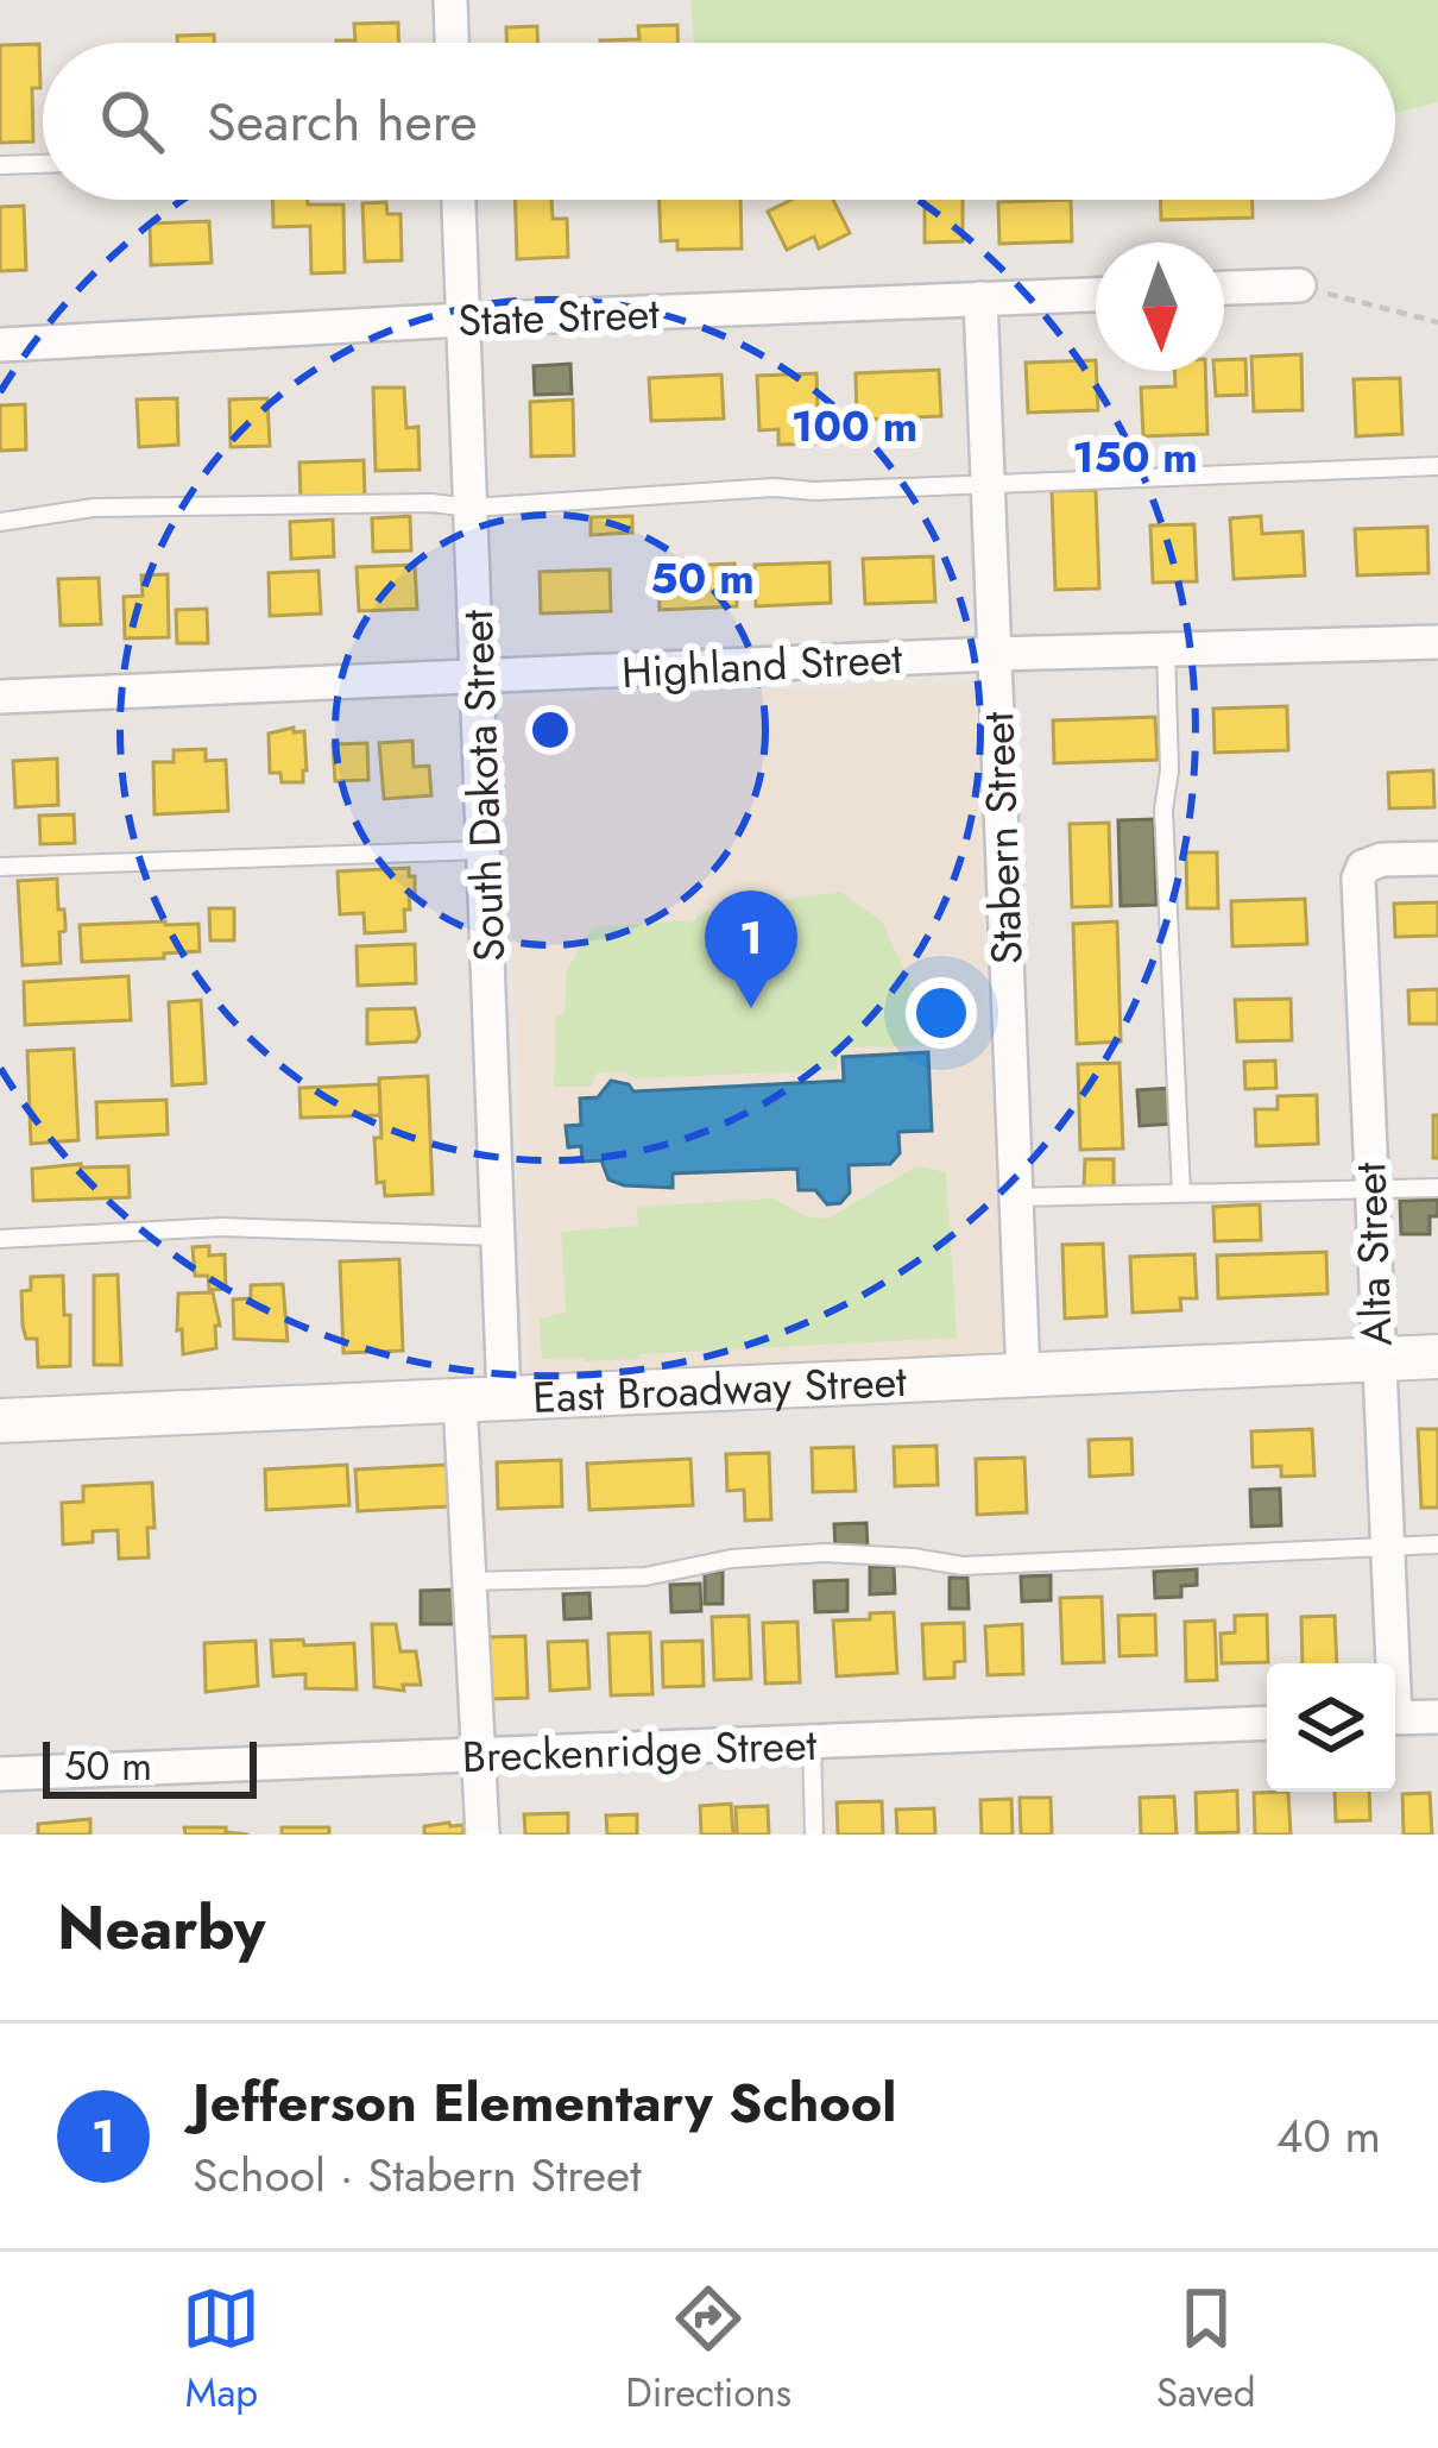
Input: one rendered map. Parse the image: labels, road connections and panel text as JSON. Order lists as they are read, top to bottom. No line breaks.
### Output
{"streets":{"street":["State Street","Highland Street","South Dakota Street","Stabern Street","Alta Street","East Broadway Street","Breckenridge Street"]},"crossings":[["State Street","South Dakota Street"],["State Street","Stabern Street"],["Highland Street","South Dakota Street"],["Highland Street","Stabern Street"],["South Dakota Street","East Broadway Street"],["Stabern Street","East Broadway Street"],["Alta Street","East Broadway Street"]],"scale_bar":"50 m","north":"bottom","page":{"search":"Search here","pins":"1","scale":"50 m","heading":"Nearby","list":[{"mark":"1","name":"Jefferson Elementary School","note":"School · Stabern Street","value":"40 m"}],"nav":["Map","Directions","Saved"]},"rings":["100 m","150 m","50 m"]}
